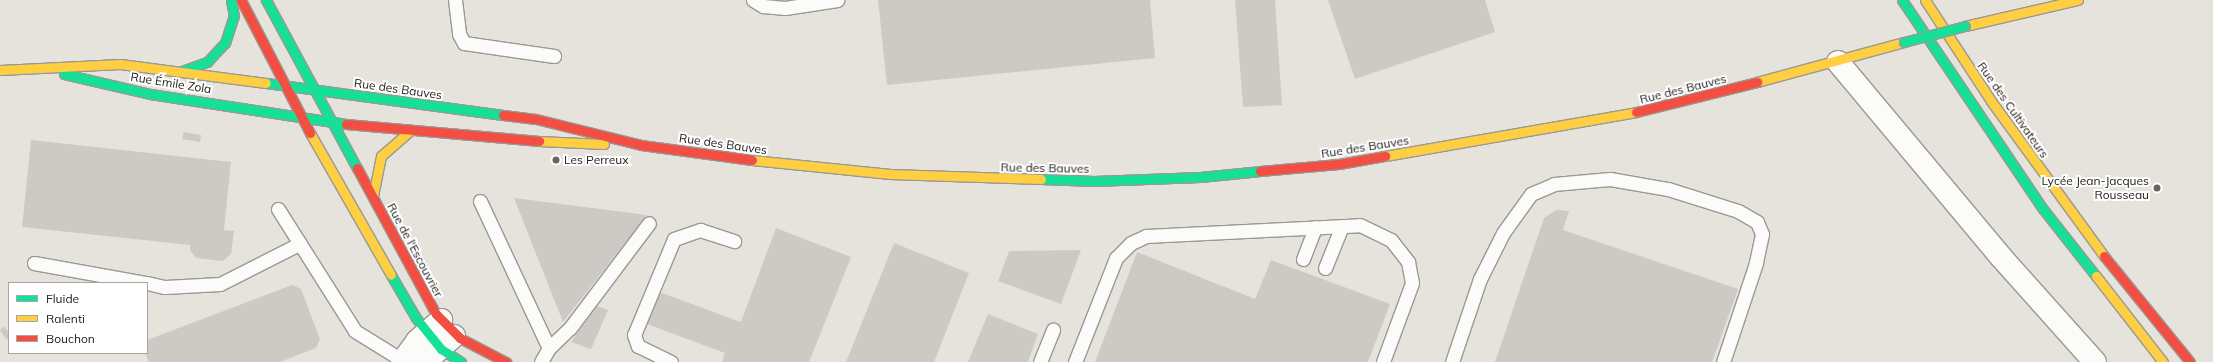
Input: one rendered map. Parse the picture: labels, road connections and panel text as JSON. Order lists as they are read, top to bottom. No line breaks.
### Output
{"streets":{"street":["Rue Émile Zola","Rue des Bauves","Rue des Cultivateurs","Rue de l'Escouvrier"]},"crossings":[["Rue Émile Zola","Rue des Bauves"],["Rue Émile Zola","Rue de l'Escouvrier"],["Rue des Bauves","Rue de l'Escouvrier"]],"places":["Les Perreux","Lycée Jean-Jacques Rousseau"],"legend":["Fluide","Ralenti","Bouchon"]}
